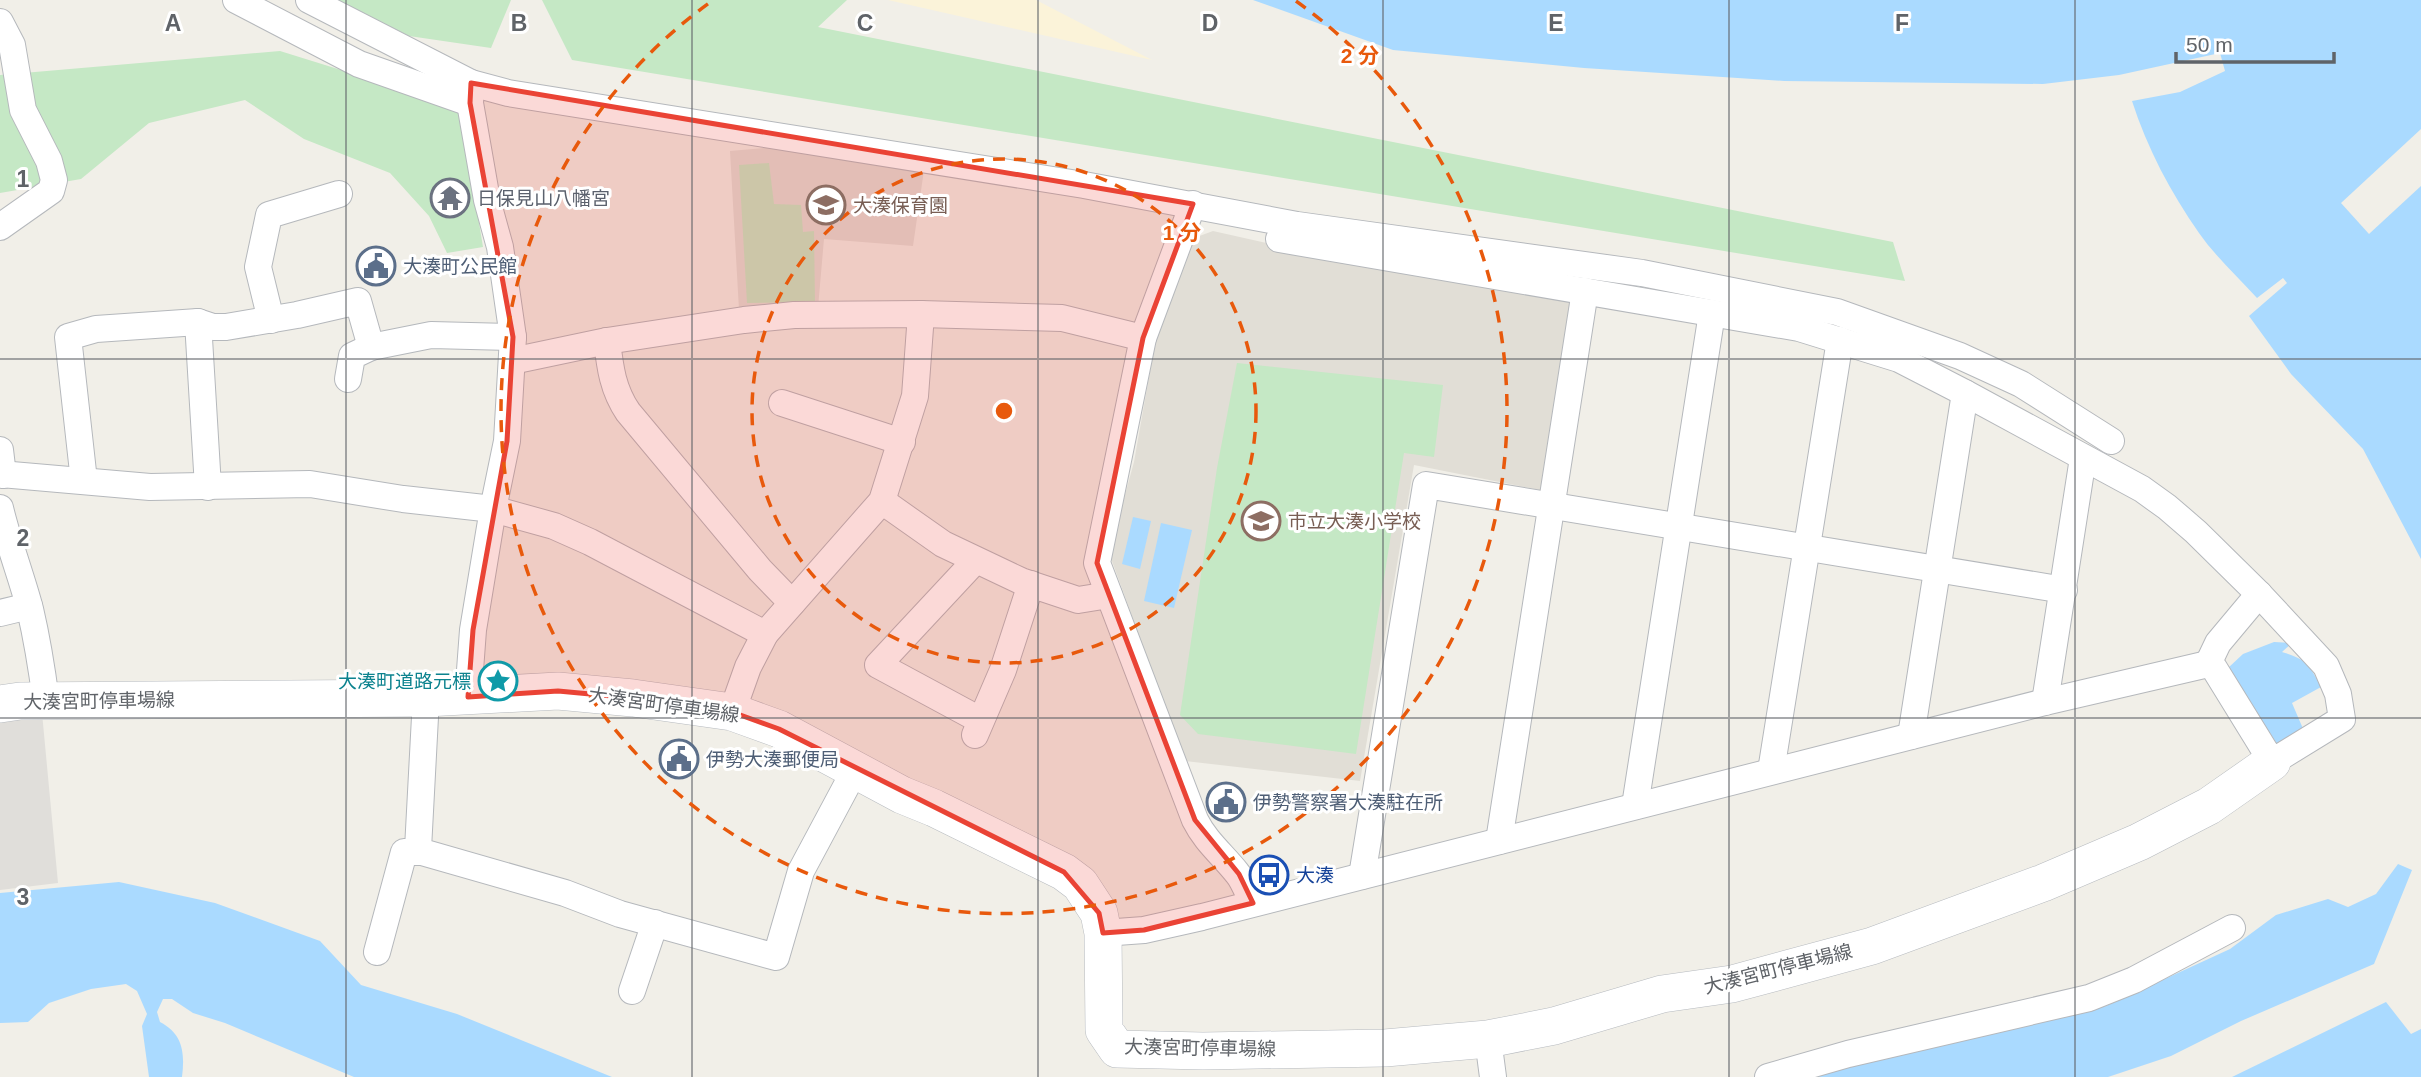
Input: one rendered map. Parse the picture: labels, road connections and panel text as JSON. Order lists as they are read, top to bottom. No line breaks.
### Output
{"streets":{"main road":["大湊宮町停車場線"]},"places":{"temple":["日保見山八幡宮"],"school or university":["大湊保育園","市立大湊小学校"],"public building":["大湊町公民館","伊勢大湊郵便局","伊勢警察署大湊駐在所"],"place":["大湊町道路元標"],"bus stop":["大湊"]},"scale_bar":"50 m","grid":{"columns":["A","B","C","D","E","F"],"rows":["1","2","3"]},"rings":["2 分","1 分"]}
